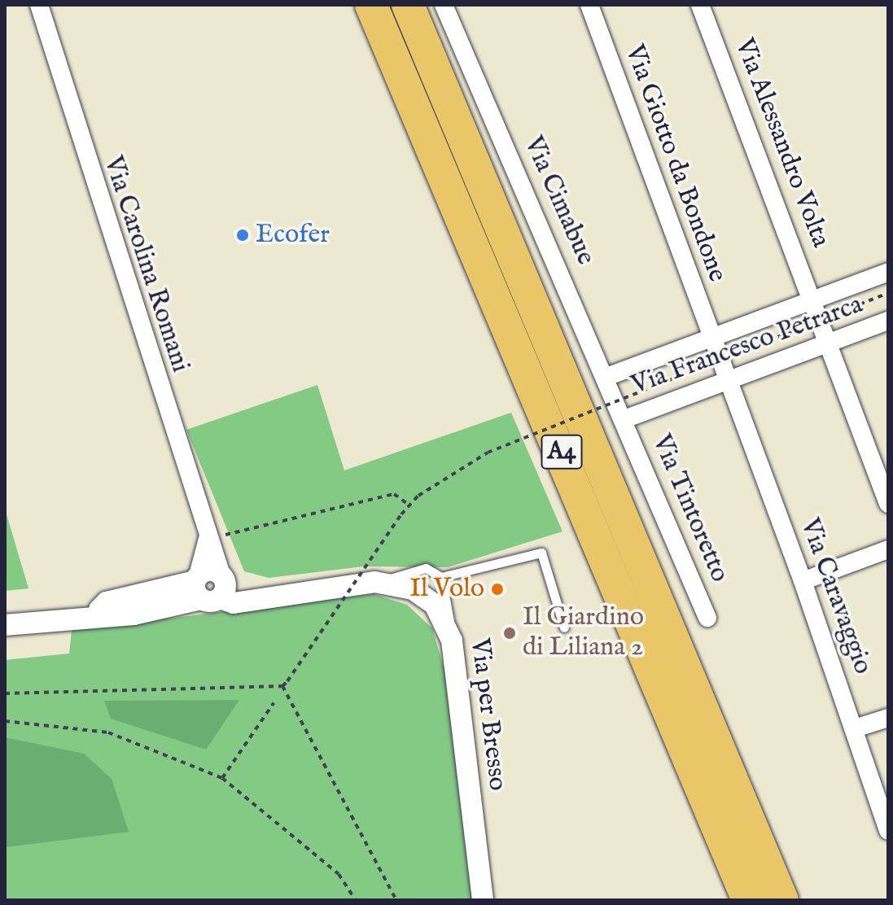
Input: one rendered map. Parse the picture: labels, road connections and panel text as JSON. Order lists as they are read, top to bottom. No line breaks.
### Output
{"streets":{"highway":["A4"],"street":["Via Alessandro Volta","Via Giotto da Bondone","Via Cimabue","Via Carolina Romani","Via Francesco Petrarca","Via Tintoretto","Via Caravaggio","Via per Bresso"]},"crossings":[["Via Alessandro Volta","Via Francesco Petrarca"],["Via Giotto da Bondone","Via Francesco Petrarca"],["Via Giotto da Bondone","Via Caravaggio"],["Via Cimabue","Via Francesco Petrarca"],["Via Cimabue","Via Tintoretto"],["Via Carolina Romani","Via per Bresso"],["Via Francesco Petrarca","Via Tintoretto"],["Via Francesco Petrarca","Via Caravaggio"]],"places":["Ecofer","Il Volo","Il Giardino di Liliana 2"]}
